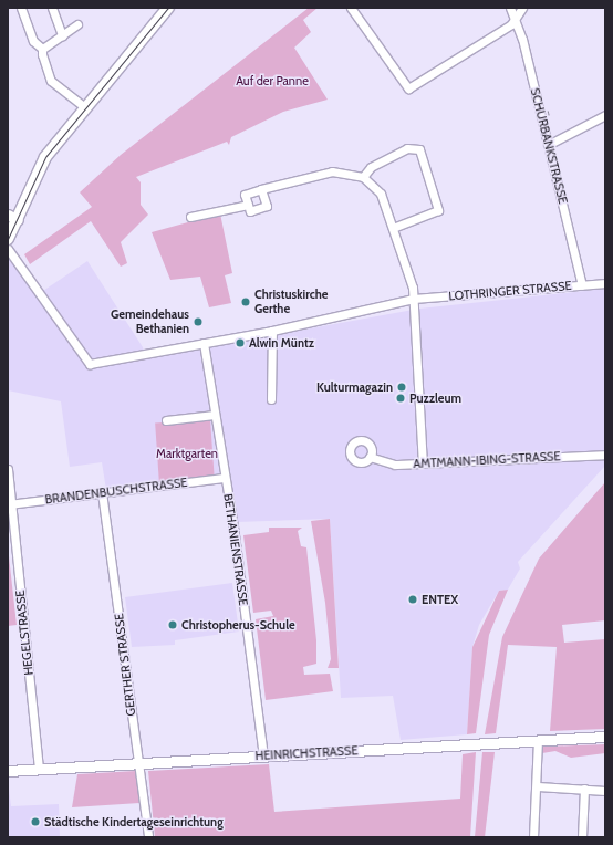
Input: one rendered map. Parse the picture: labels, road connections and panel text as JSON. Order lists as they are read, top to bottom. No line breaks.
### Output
{"streets":{"street":["SCHÜRBANKSTRASSE","LOTHRINGER STRASSE","AMTMANN-IBING-STRASSE","BRANDENBUSCHSTRASSE","BETHANIENSTRASSE","HEGELSTRASSE","GERTHER STRASSE","HEINRICHSTRASSE"]},"crossings":[["SCHÜRBANKSTRASSE","LOTHRINGER STRASSE"],["LOTHRINGER STRASSE","BETHANIENSTRASSE"],["BRANDENBUSCHSTRASSE","BETHANIENSTRASSE"],["BRANDENBUSCHSTRASSE","HEGELSTRASSE"],["BRANDENBUSCHSTRASSE","GERTHER STRASSE"],["BETHANIENSTRASSE","HEINRICHSTRASSE"],["HEGELSTRASSE","HEINRICHSTRASSE"],["GERTHER STRASSE","HEINRICHSTRASSE"]],"parks":["Auf der Panne","Marktgarten"],"places":["Christuskirche Gerthe","Gemeindehaus Bethanien","Alwin Müntz","Kulturmagazin","Puzzleum","ENTEX","Christopherus-Schule","Städtische Kindertageseinrichtung"]}
